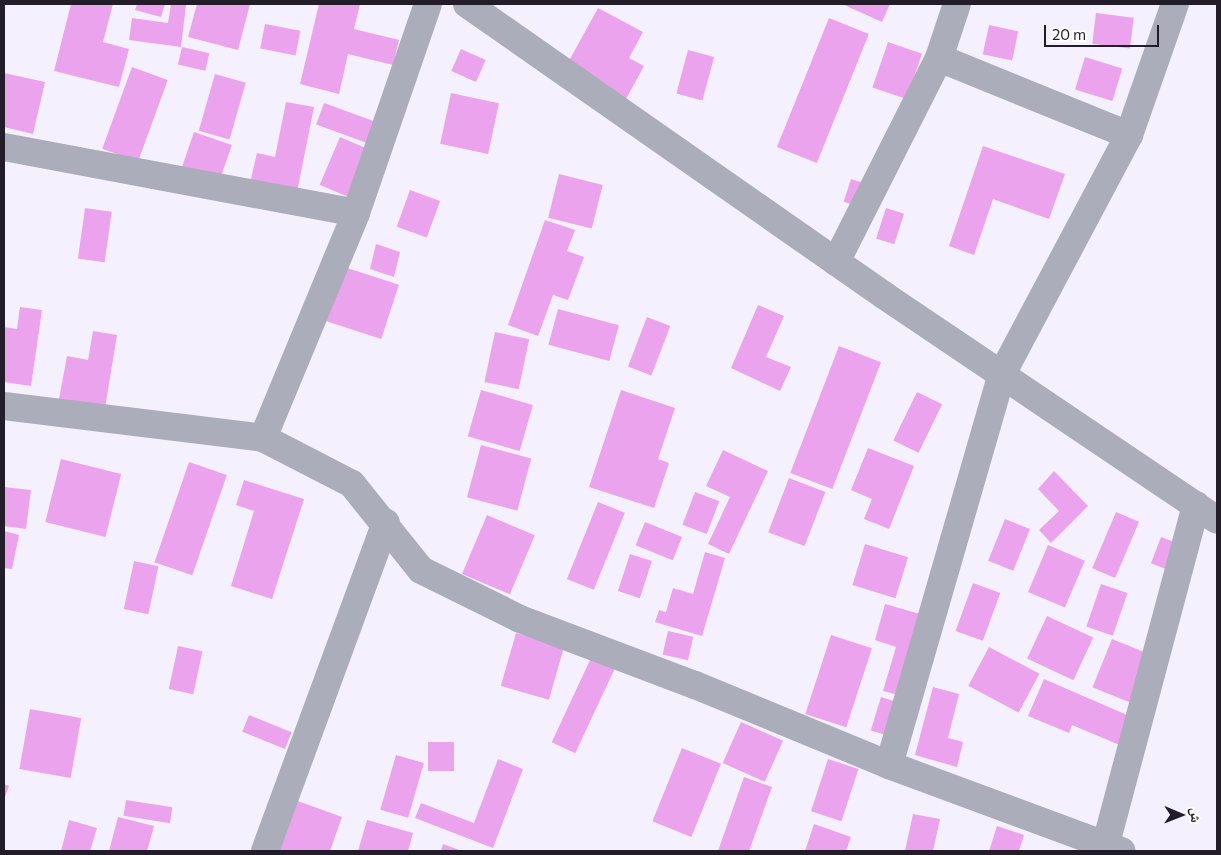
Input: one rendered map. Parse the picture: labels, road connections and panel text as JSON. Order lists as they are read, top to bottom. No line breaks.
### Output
{"scale_bar":"20 m","north":"right"}
